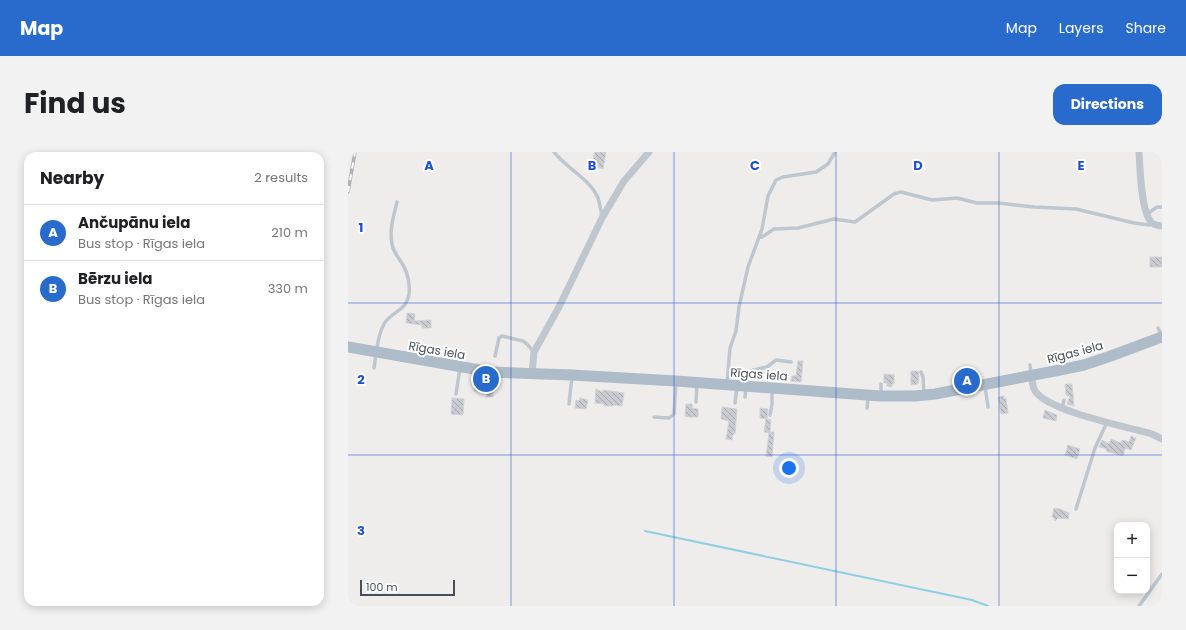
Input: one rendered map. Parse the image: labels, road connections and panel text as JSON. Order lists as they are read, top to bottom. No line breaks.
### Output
{"streets":{"main road":["Rīgas iela"]},"scale_bar":"100 m","page":{"header":"Map","nav":["Map","Layers","Share"],"title":"Find us","buttons":"Directions","heading":["Nearby","2 results"],"list":[{"mark":"A","name":"Ančupānu iela","note":"Bus stop · Rīgas iela","value":"210 m"},{"mark":"B","name":"Bērzu iela","note":"Bus stop · Rīgas iela","value":"330 m"}],"pins":["B","A"],"map_buttons":["+","−"],"scale":"100 m"},"grid":{"columns":["A","B","C","D","E"],"rows":["1","2","3"]}}
